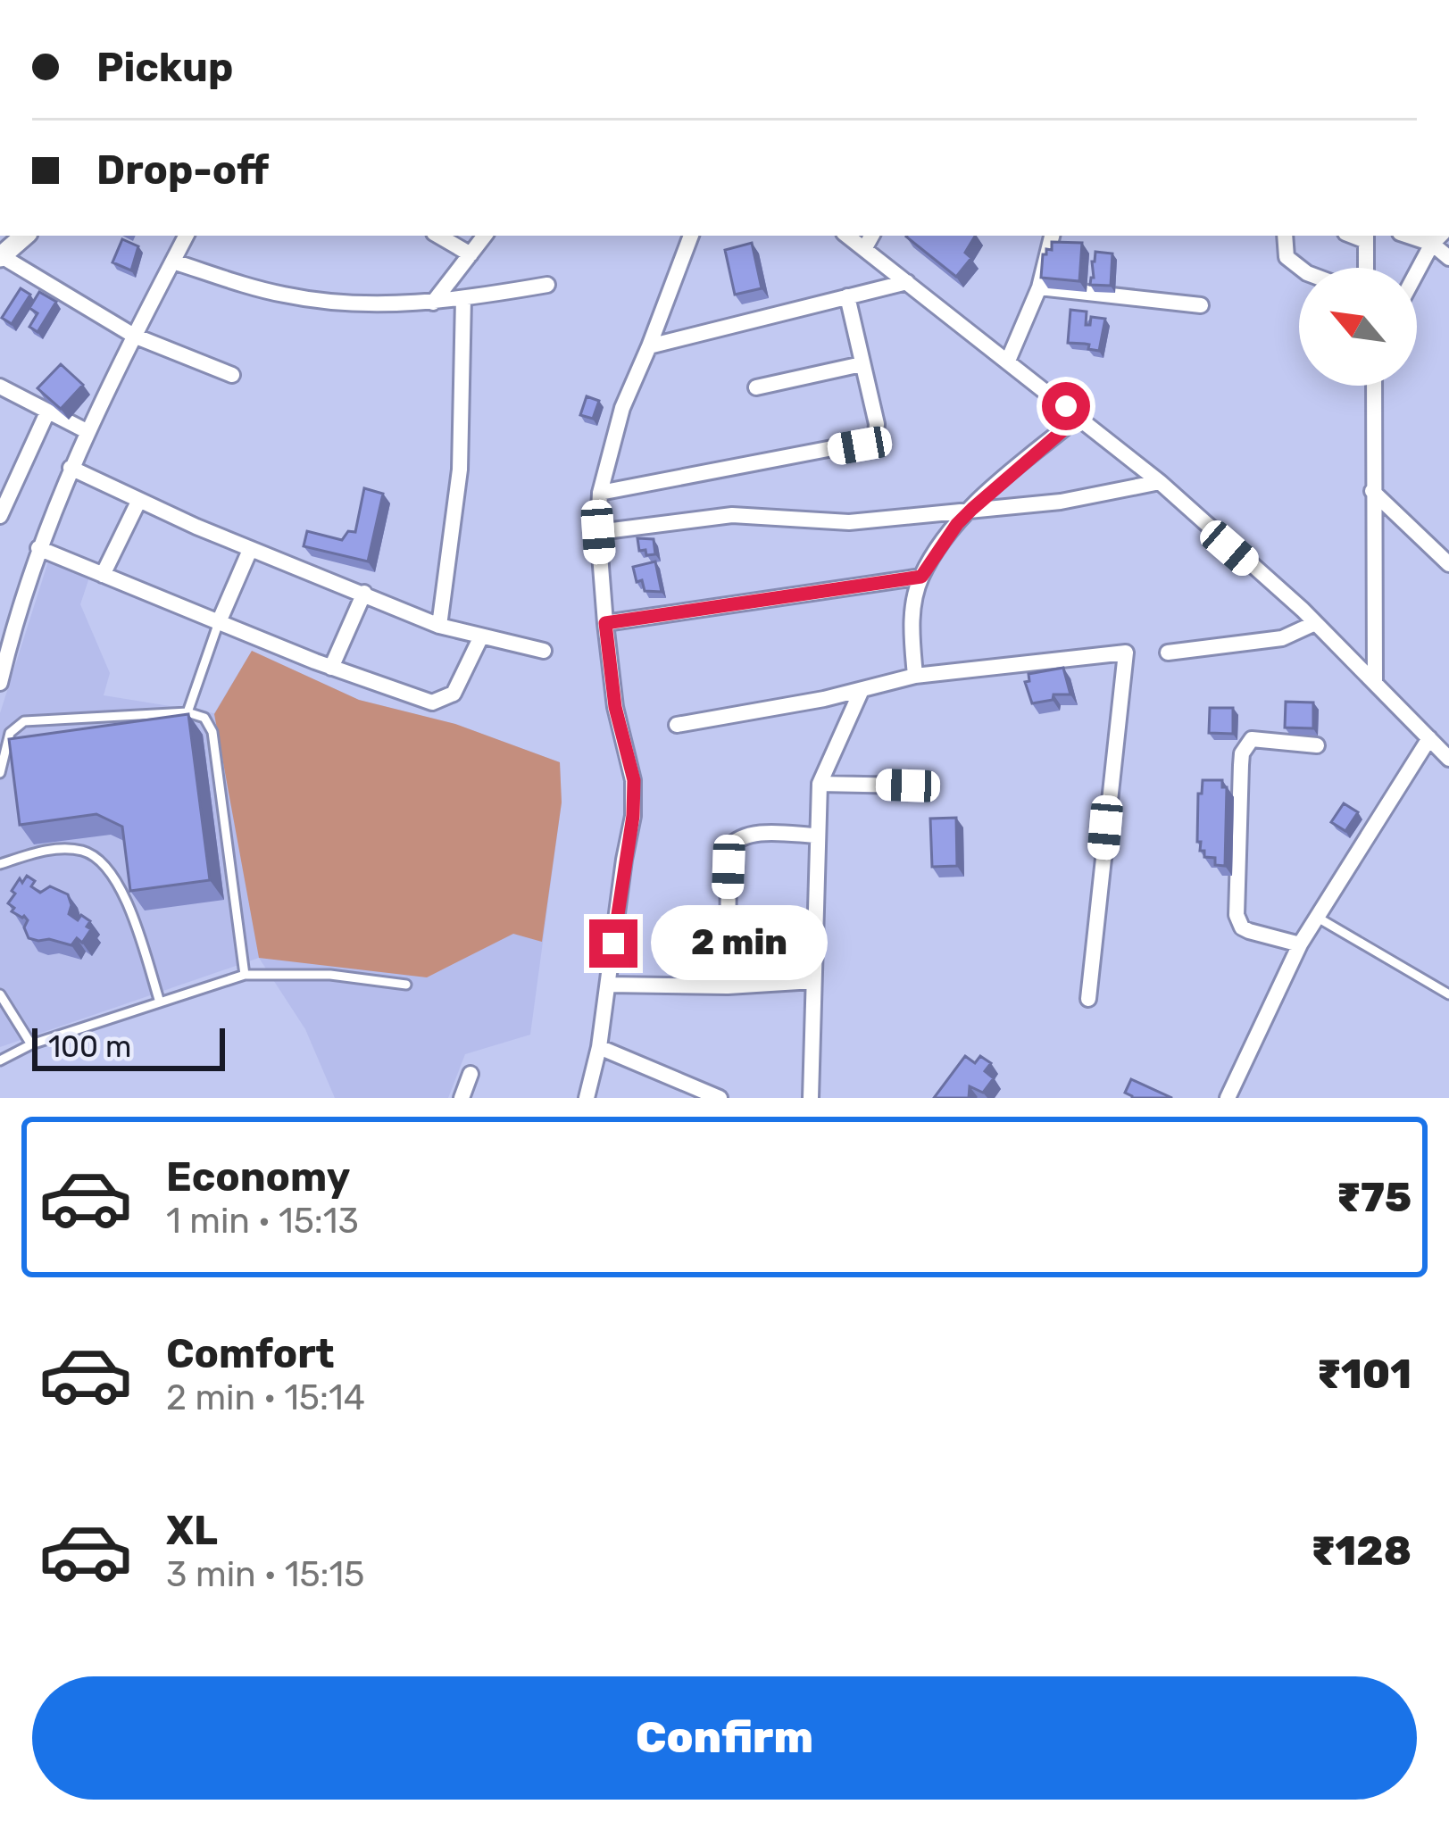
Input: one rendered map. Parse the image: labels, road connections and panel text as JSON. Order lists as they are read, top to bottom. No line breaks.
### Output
{"scale_bar":"100 m","north":"top left","page":{"banner":["Pickup","Drop-off"],"bubble":"2 min","scale":"100 m","list":[{"name":"Economy","note":"1 min · 15:13","value":"₹75"},{"name":"Comfort","note":"2 min · 15:14","value":"₹101"},{"name":"XL","note":"3 min · 15:15","value":"₹128"}],"buttons":"Confirm"}}
